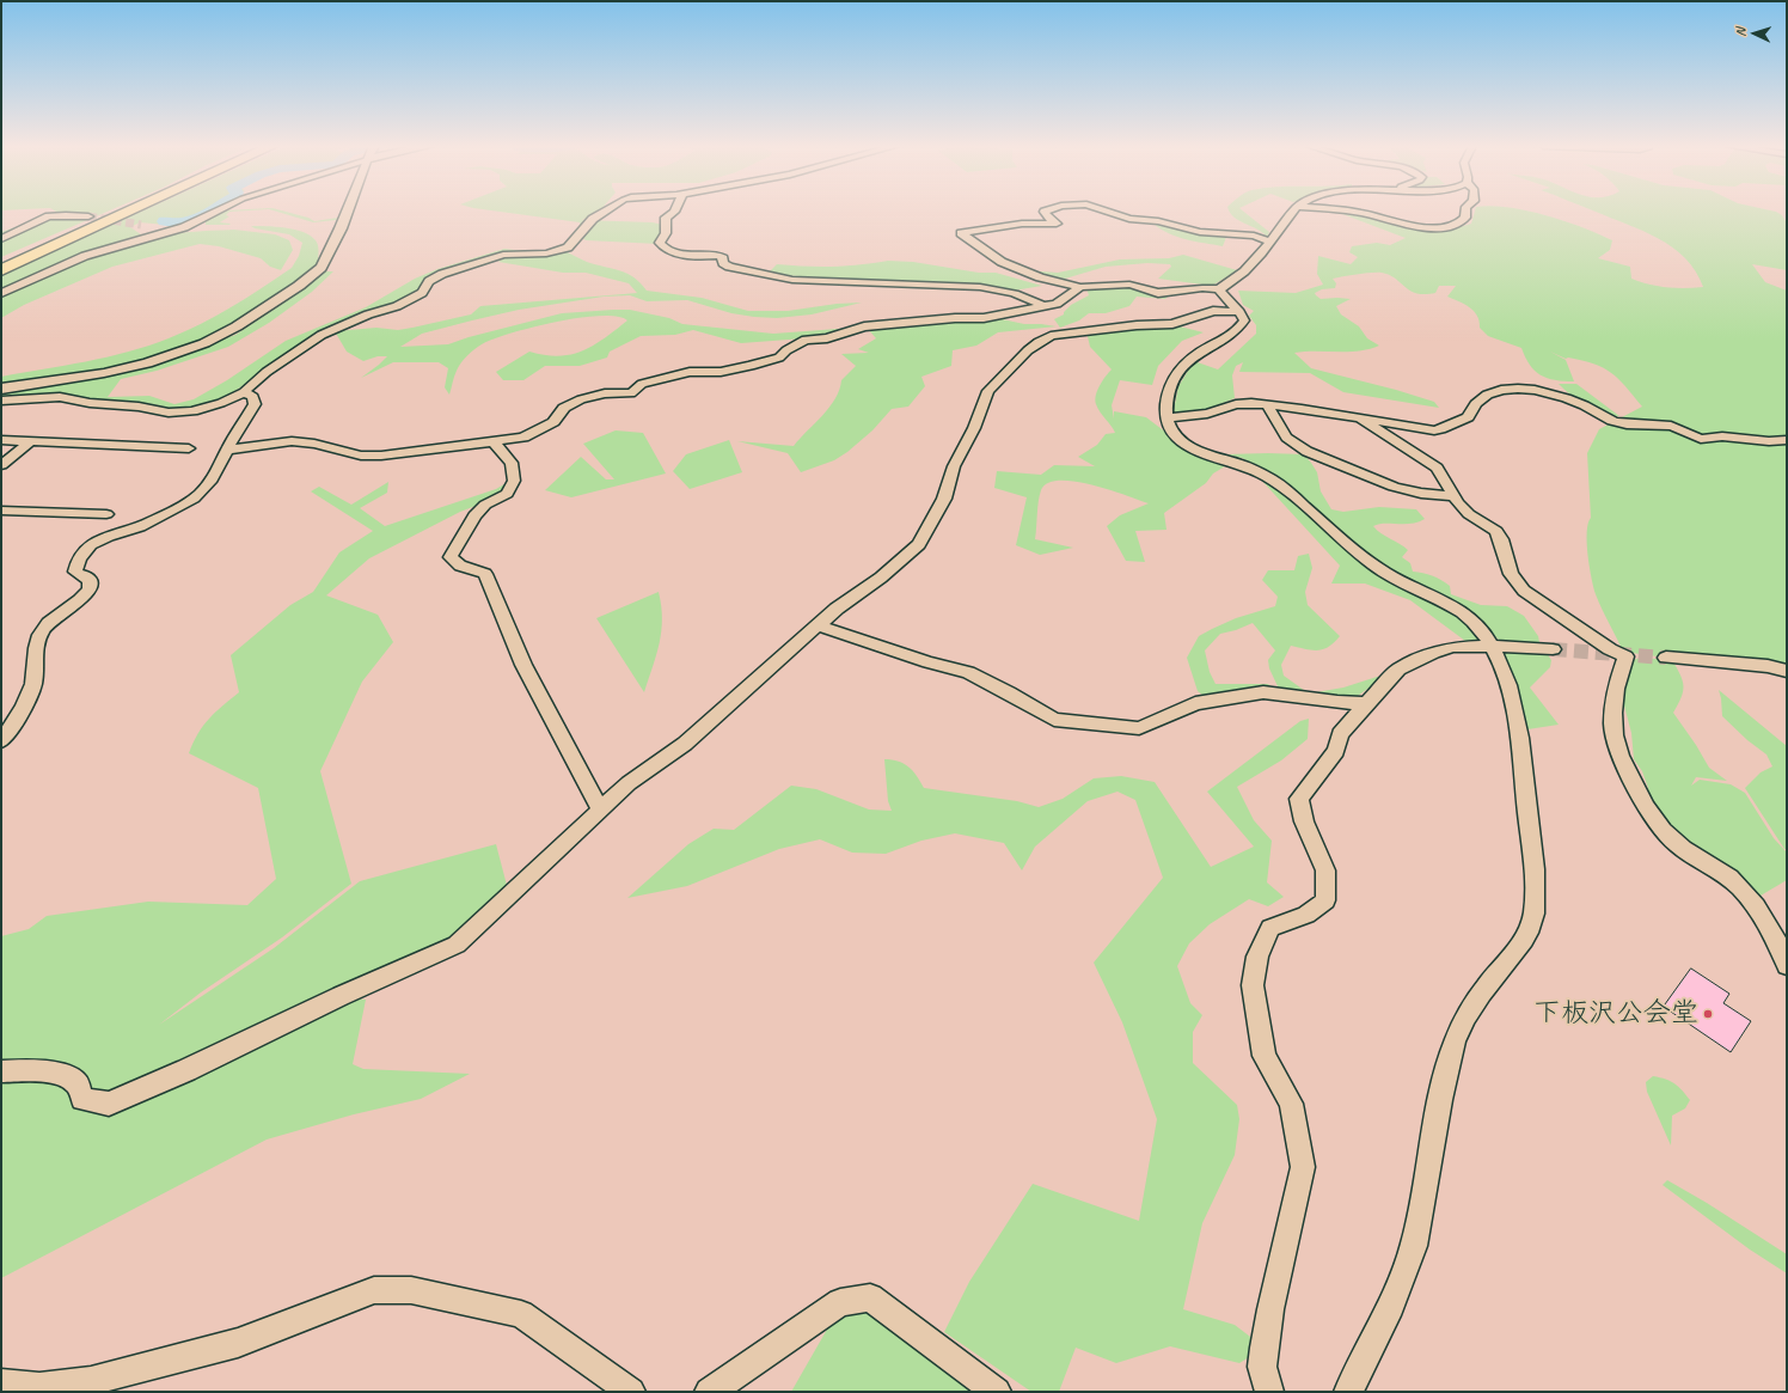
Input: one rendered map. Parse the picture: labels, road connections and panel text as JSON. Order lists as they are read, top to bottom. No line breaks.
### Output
{"places":["下板沢公会堂"],"north":"left"}
